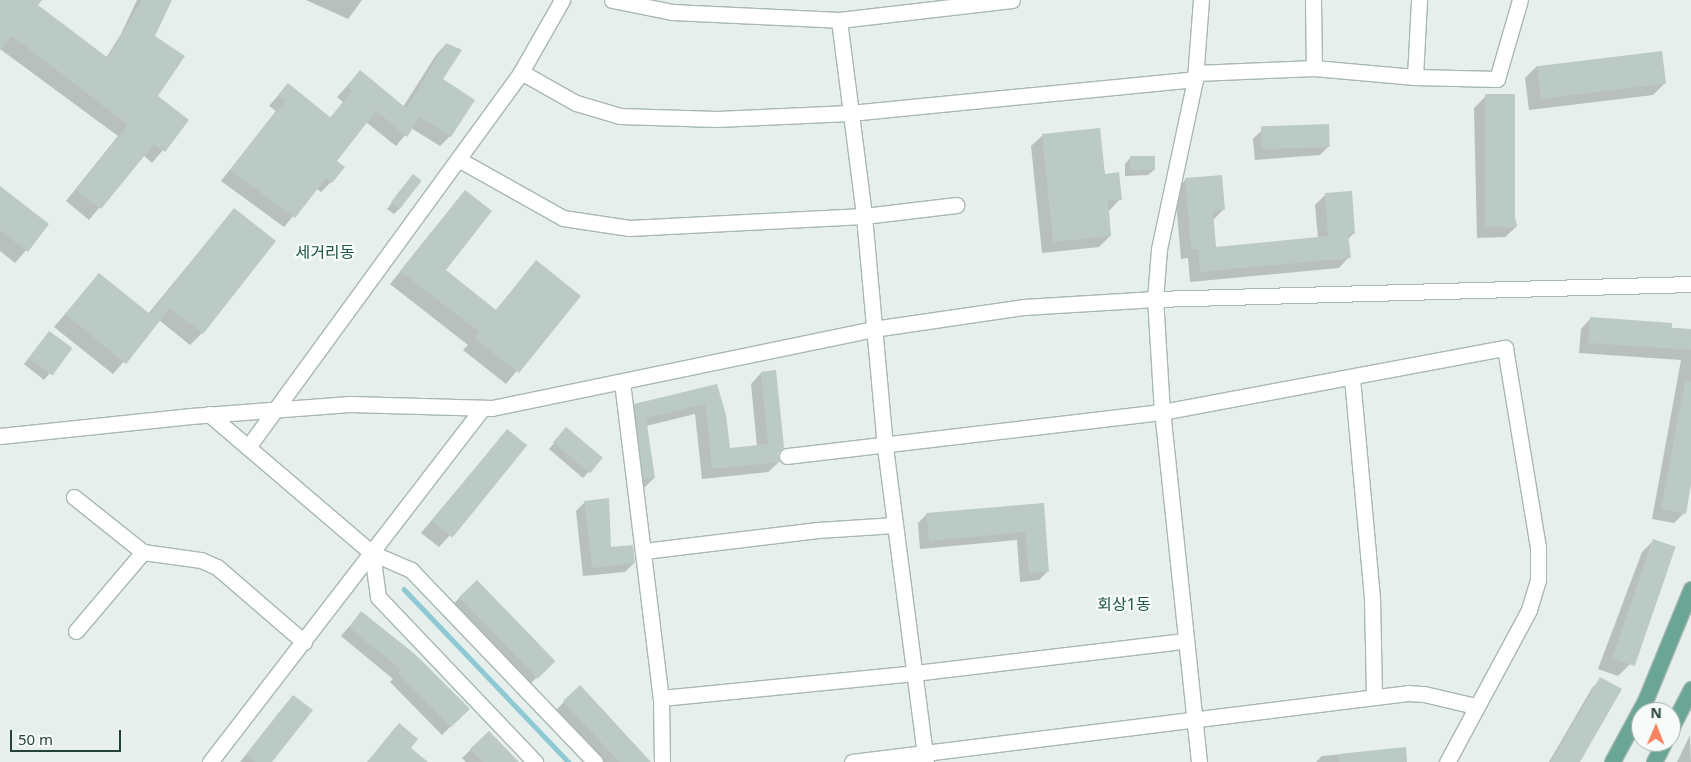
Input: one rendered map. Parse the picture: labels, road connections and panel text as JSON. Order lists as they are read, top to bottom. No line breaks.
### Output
{"districts":["세거리동","회상1동"],"scale_bar":"50 m","north":"top"}
